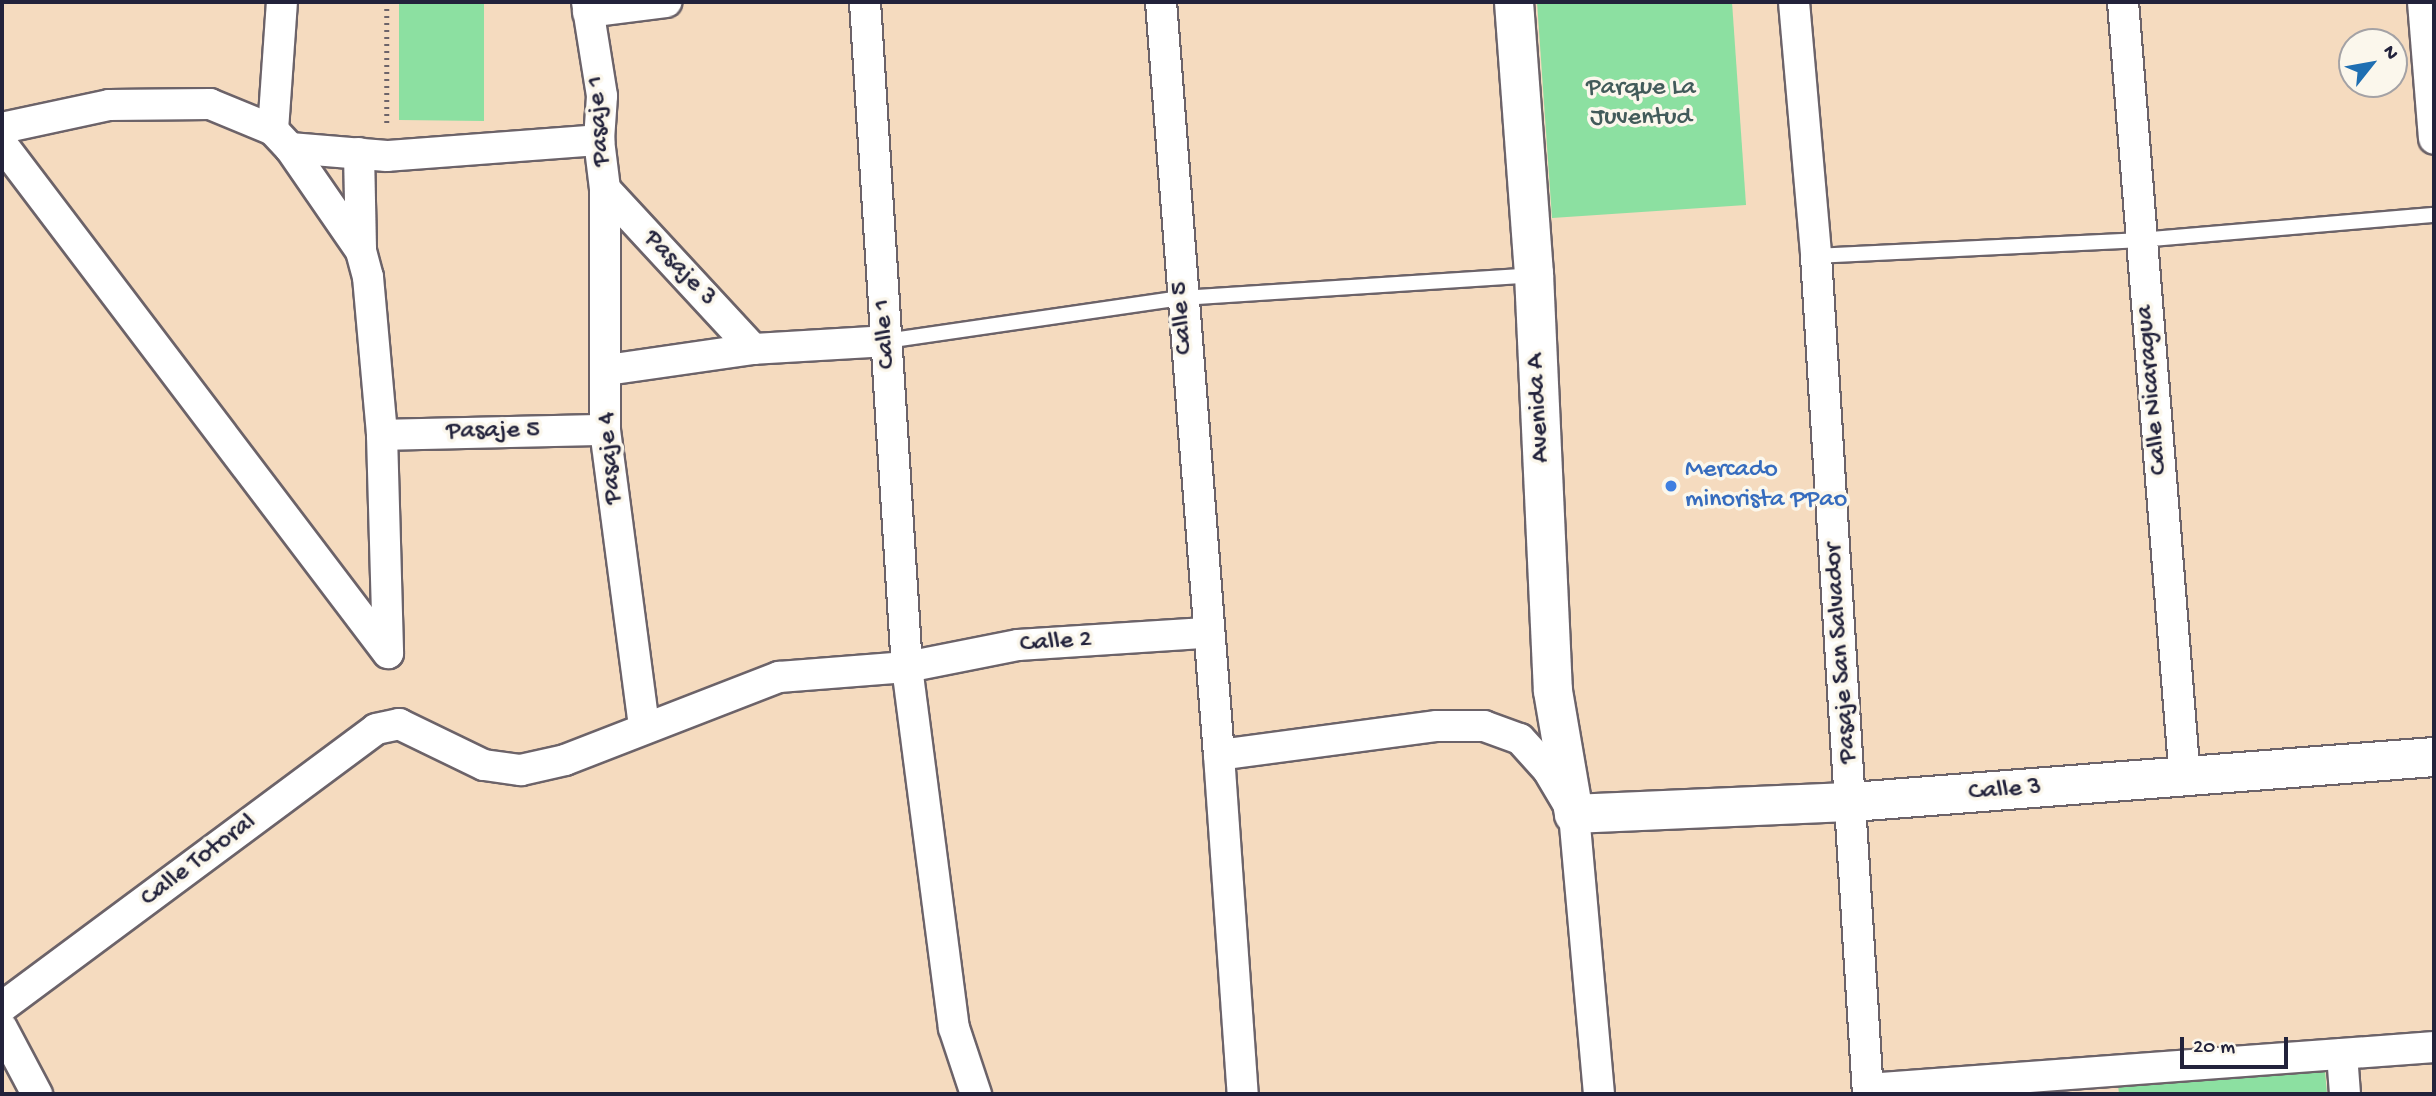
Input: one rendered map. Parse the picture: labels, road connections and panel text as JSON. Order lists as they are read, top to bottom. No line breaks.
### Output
{"streets":{"main road":["Avenida A","Calle 3"],"street":["Pasaje 1","Pasaje 3","Calle 5","Calle 1","Calle Nicaragua","Pasaje 5","Pasaje 4","Calle 2","Pasaje San Salvador","Calle Totoral"]},"crossings":[["Pasaje 1","Pasaje 3"],["Pasaje 1","Pasaje 4"],["Pasaje 3","Pasaje 4"],["Calle 5","Calle 2"],["Calle 1","Calle 2"],["Calle Nicaragua","Calle 3"],["Avenida A","Calle 3"],["Pasaje 5","Pasaje 4"],["Pasaje 4","Calle 2"],["Calle 2","Calle Totoral"],["Pasaje San Salvador","Calle 3"]],"parks":["Parque La Juventud"],"places":["Mercado minorista PPao"],"scale_bar":"20 m","north":"top right"}
